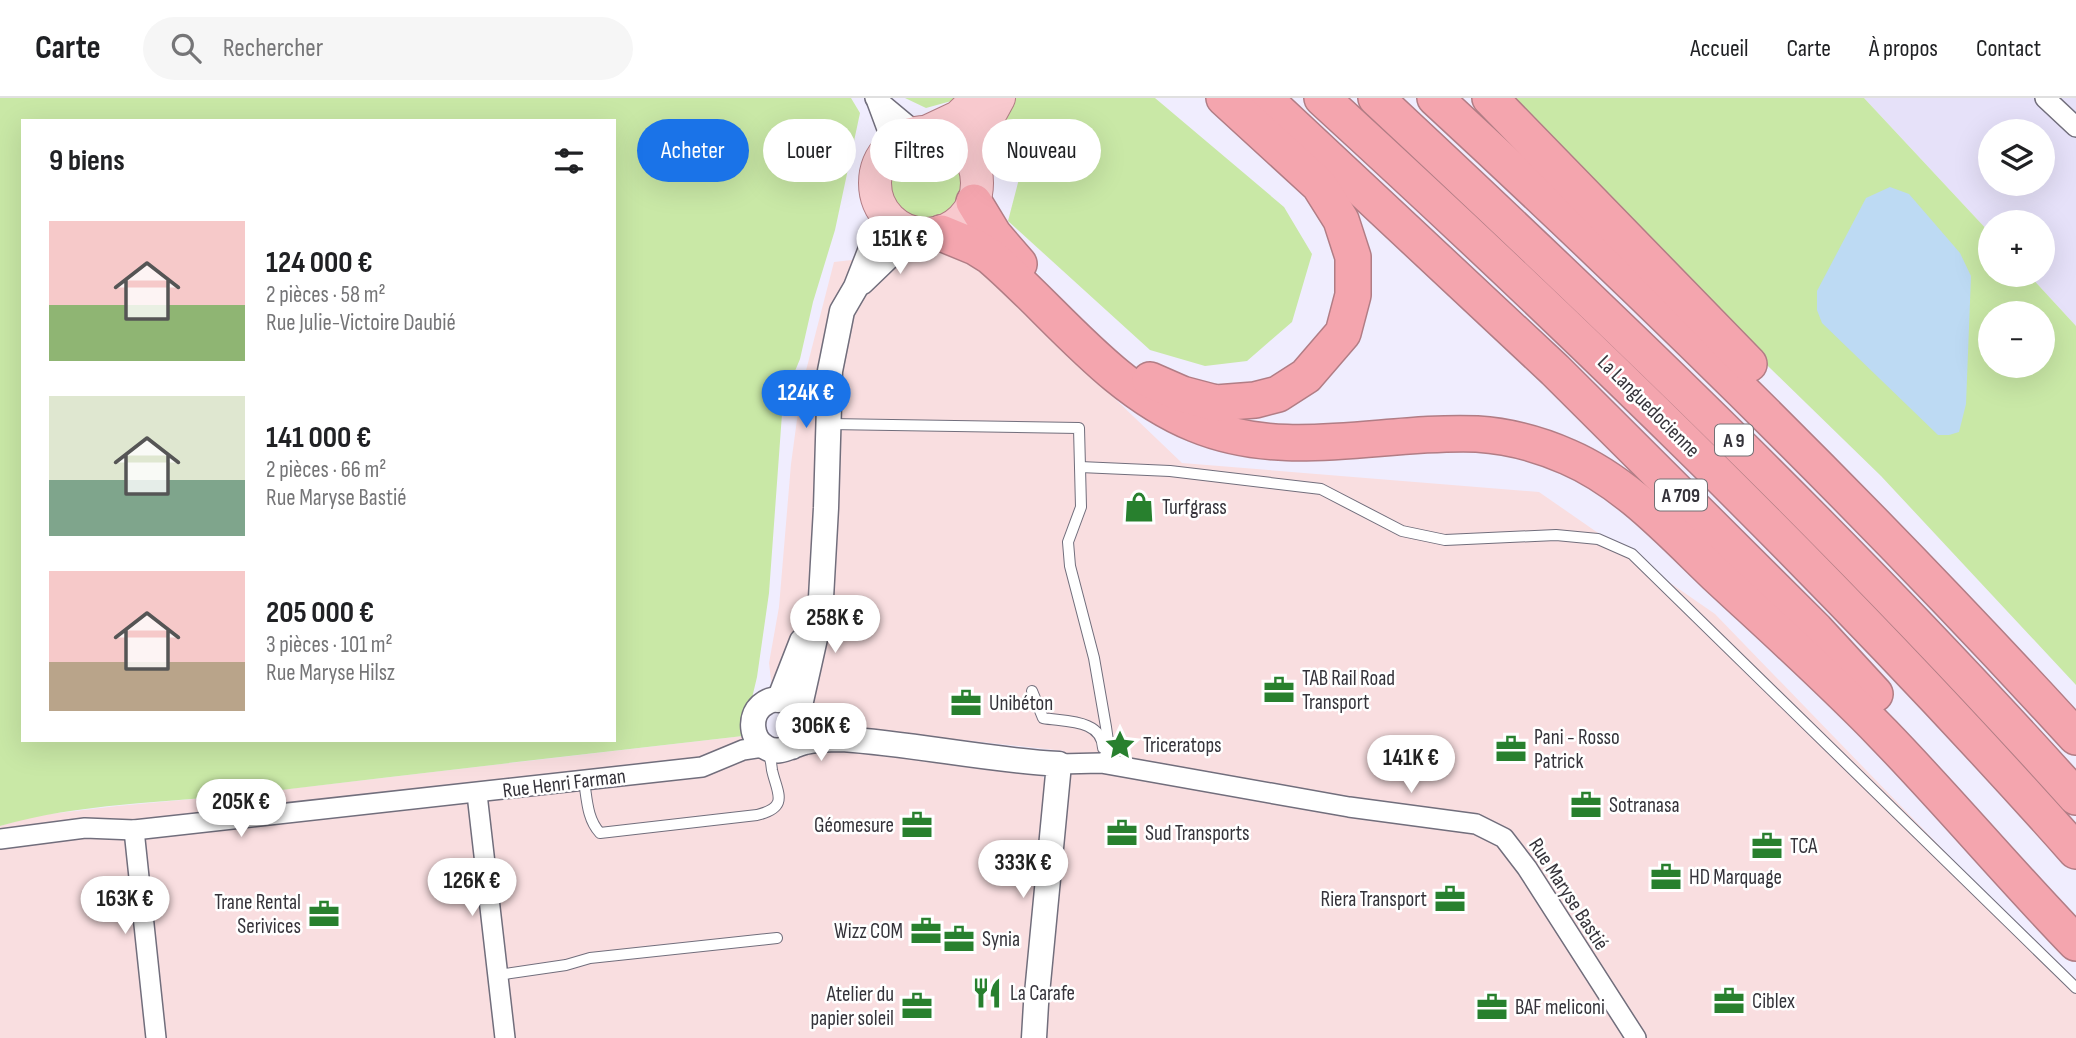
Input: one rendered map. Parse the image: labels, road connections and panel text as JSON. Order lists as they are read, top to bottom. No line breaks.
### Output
{"streets":{"highway":["La Languedocienne","A 9","A 709"],"street":["Rue Henri Farman","Rue Maryse Bastié"]},"crossings":[["Rue Henri Farman","Rue Maryse Bastié"]],"places":{"shop":["Turfgrass"],"office":["TAB Rail Road Transport","Unibéton","Pani - Rosso Patrick","Sotranasa","Géomesure","Sud Transports","TCA","HD Marquage","Riera Transport","Trane Rental Serivices","Wizz COM","Synia","Ciblex","Atelier du papier soleil","BAF meliconi"],"place":["Triceratops"],"restaurant":["La Carafe"]},"page":{"header":"Carte","search":"Rechercher","nav":["Accueil","Carte","À propos","Contact"],"map_buttons":["+","−"],"chip":["Acheter","Louer","Filtres","Nouveau"],"heading":"9 biens","list":[{"name":"124 000 €","note":"2 pièces · 58 m² · Rue Julie-Victoire Daubié"},{"name":"141 000 €","note":"2 pièces · 66 m² · Rue Maryse Bastié"},{"name":"205 000 €","note":"3 pièces · 101 m² · Rue Maryse Hilsz"}],"price":["151K €","124K €","258K €","306K €","141K €","205K €","333K €","126K €","163K €"]}}
